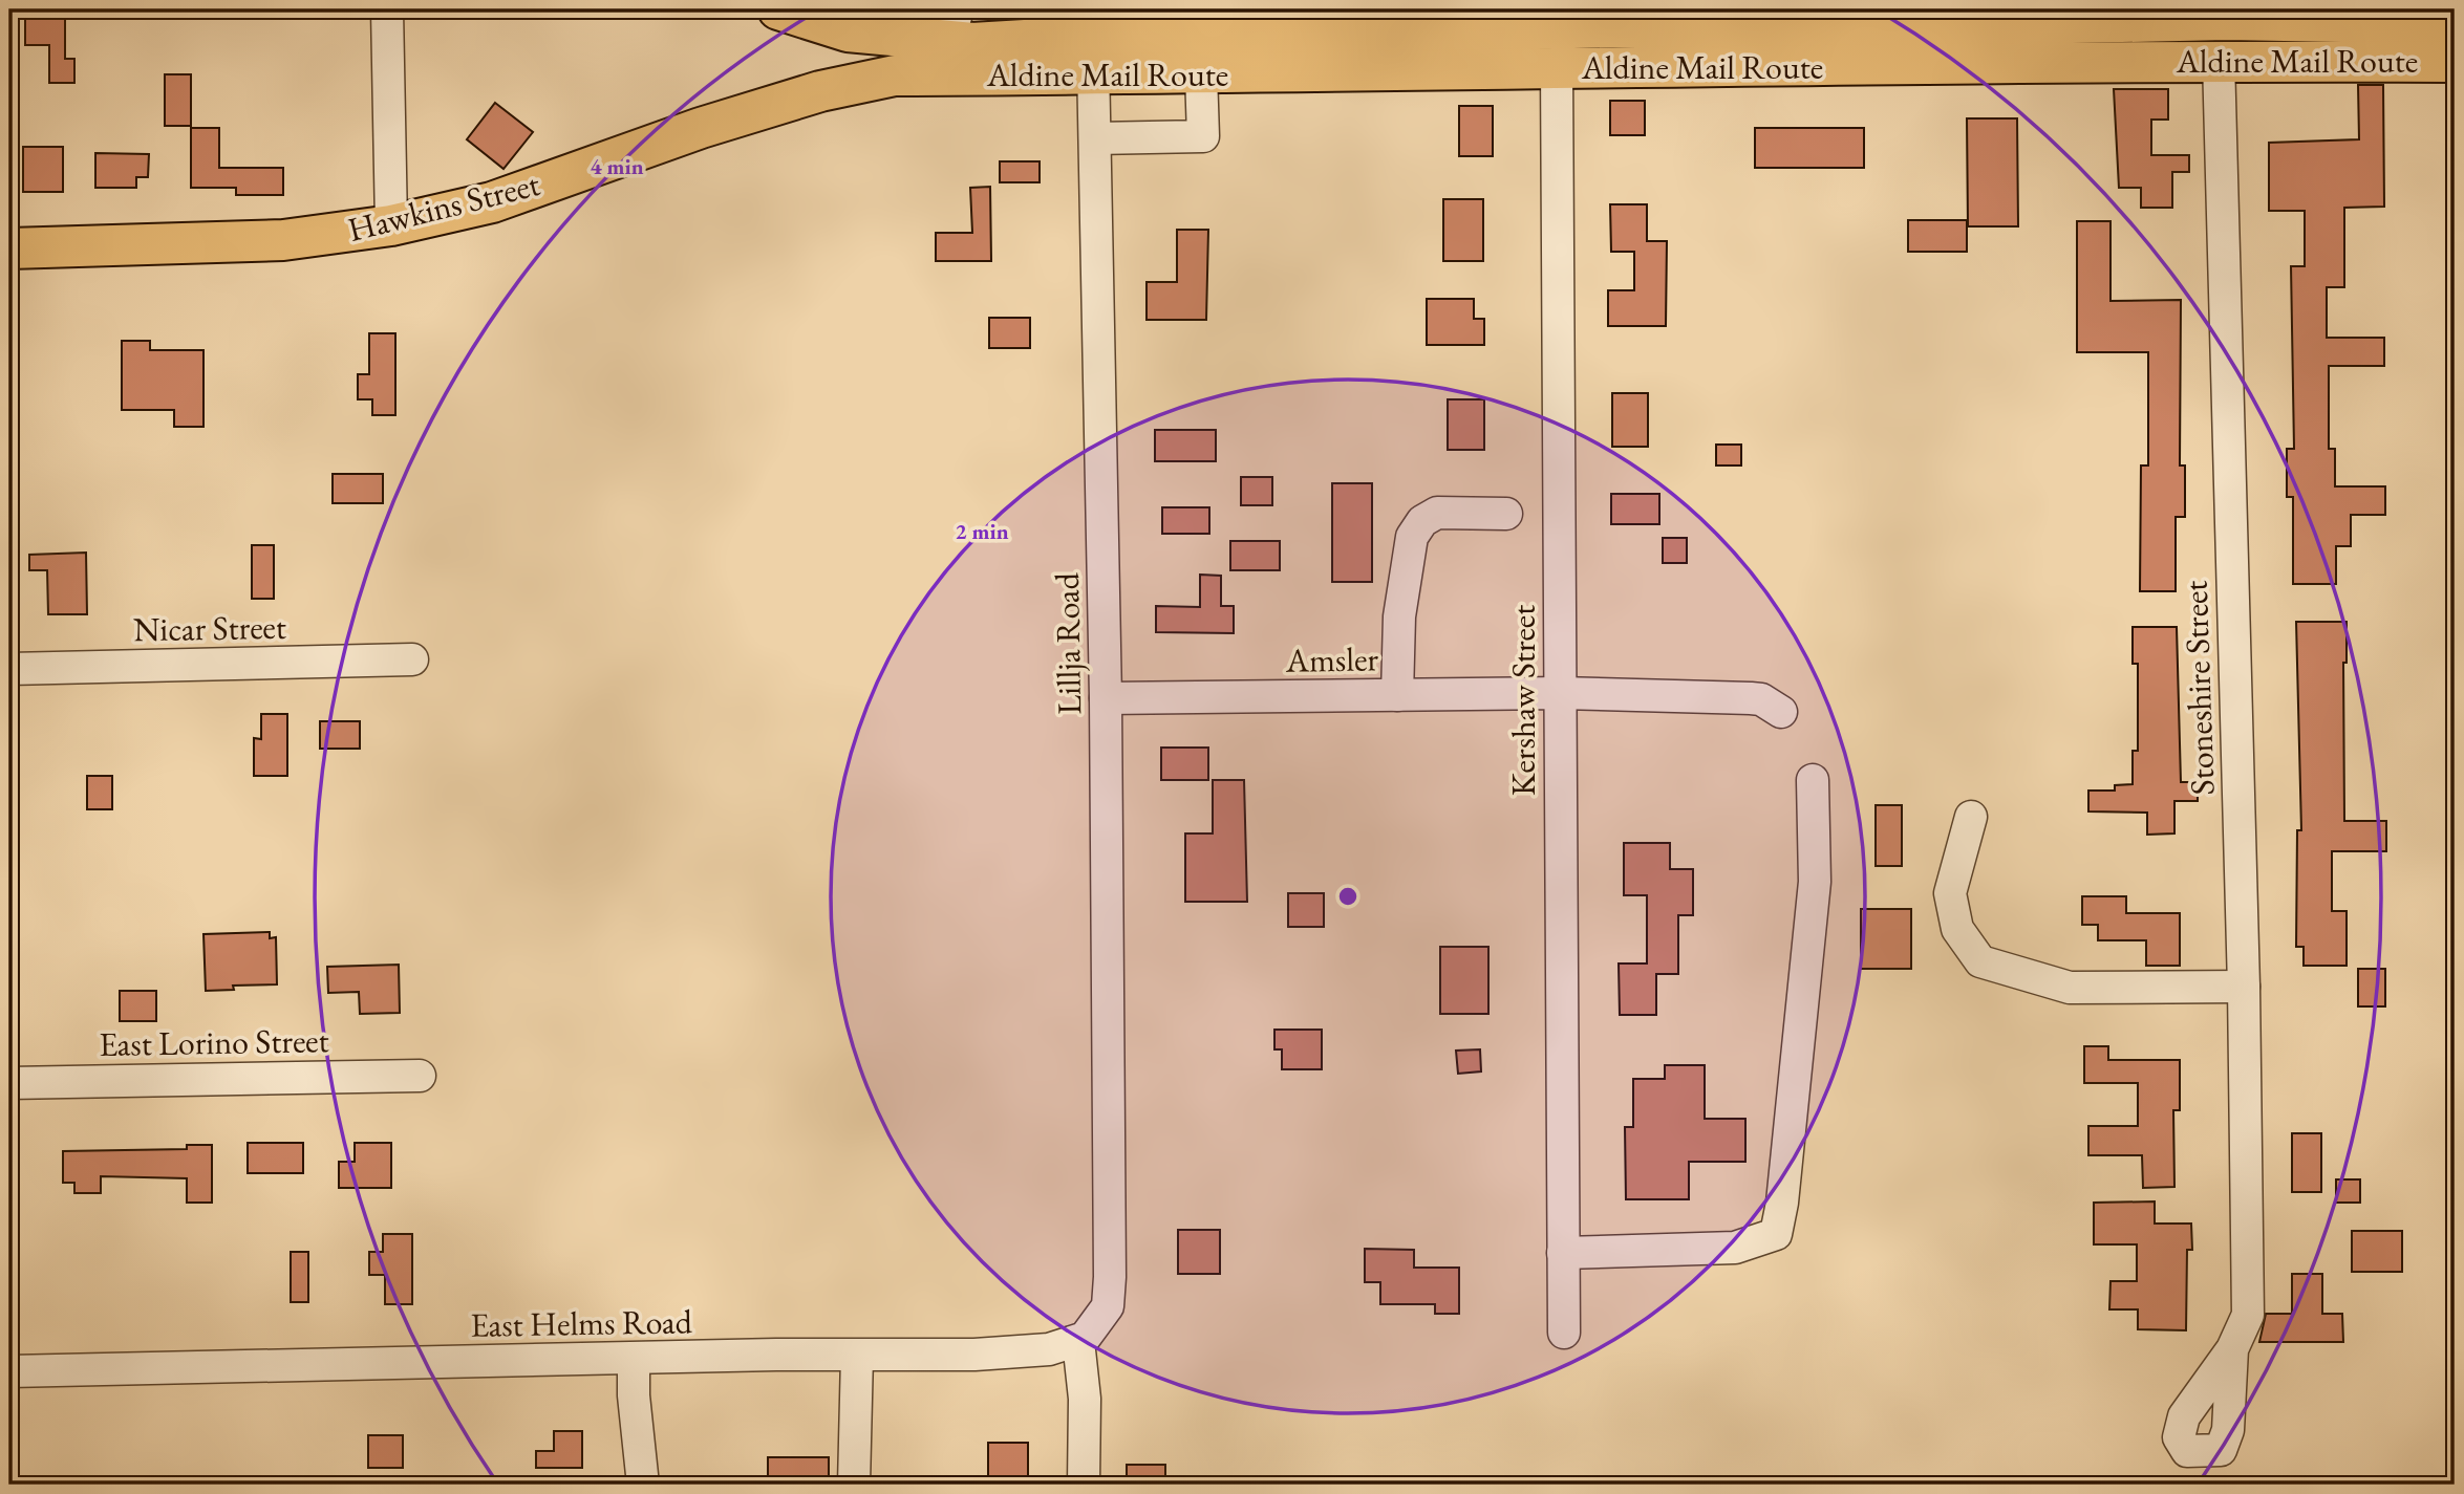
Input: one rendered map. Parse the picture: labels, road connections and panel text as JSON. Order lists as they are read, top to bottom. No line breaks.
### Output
{"streets":{"main road":["Aldine Mail Route","Hawkins Street"],"street":["Nicar Street","Lillja Road","Amsler","Stoneshire Street","Kershaw Street","East Lorino Street","East Helms Road"]},"crossings":[["Aldine Mail Route","Hawkins Street"],["Aldine Mail Route","Lillja Road"],["Aldine Mail Route","Stoneshire Street"],["Aldine Mail Route","Kershaw Street"],["Lillja Road","Amsler"],["Lillja Road","East Helms Road"],["Amsler","Kershaw Street"]],"rings":["4 min","2 min"]}
